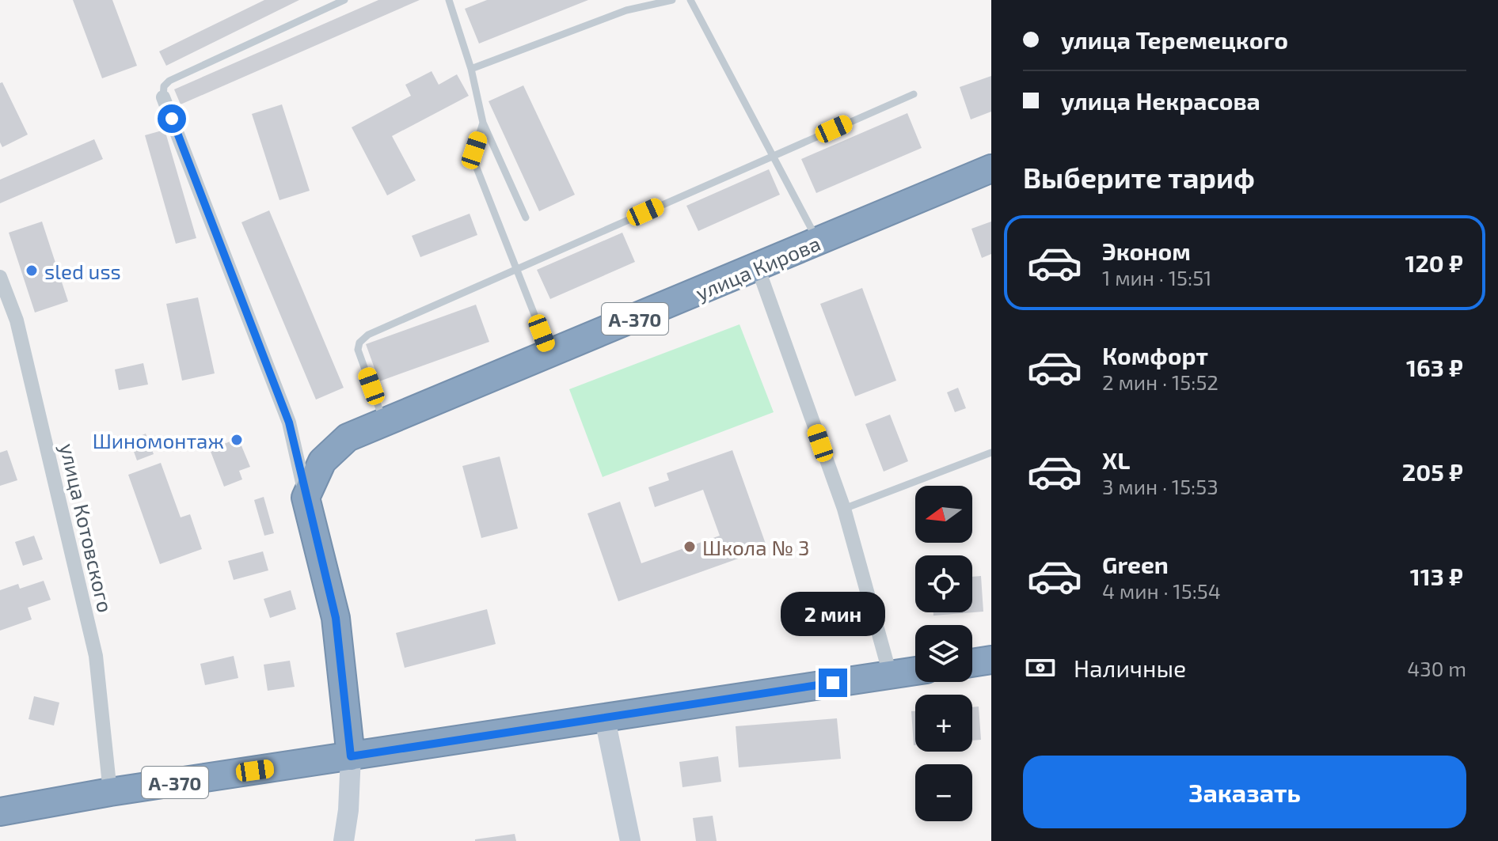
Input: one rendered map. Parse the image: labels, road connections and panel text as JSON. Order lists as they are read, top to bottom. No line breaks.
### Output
{"streets":{"highway":["улица Кирова","А-370"],"street":["улица Котовского"]},"crossings":[["А-370","улица Котовского"]],"places":["sled uss","Шиномонтаж","Школа № 3"],"north":"left","page":{"banner":["улица Теремецкого","улица Некрасова"],"heading":"Выберите тариф","list":[{"name":"Эконом","note":"1 мин · 15:51","value":"120 ₽"},{"name":"Комфорт","note":"2 мин · 15:52","value":"163 ₽"},{"name":"XL","note":"3 мин · 15:53","value":"205 ₽"},{"name":"Green","note":"4 мин · 15:54","value":"113 ₽"}],"map_buttons":["+","−"],"bubble":"2 мин","pay":["Наличные","430 m"],"buttons":"Заказать"}}
